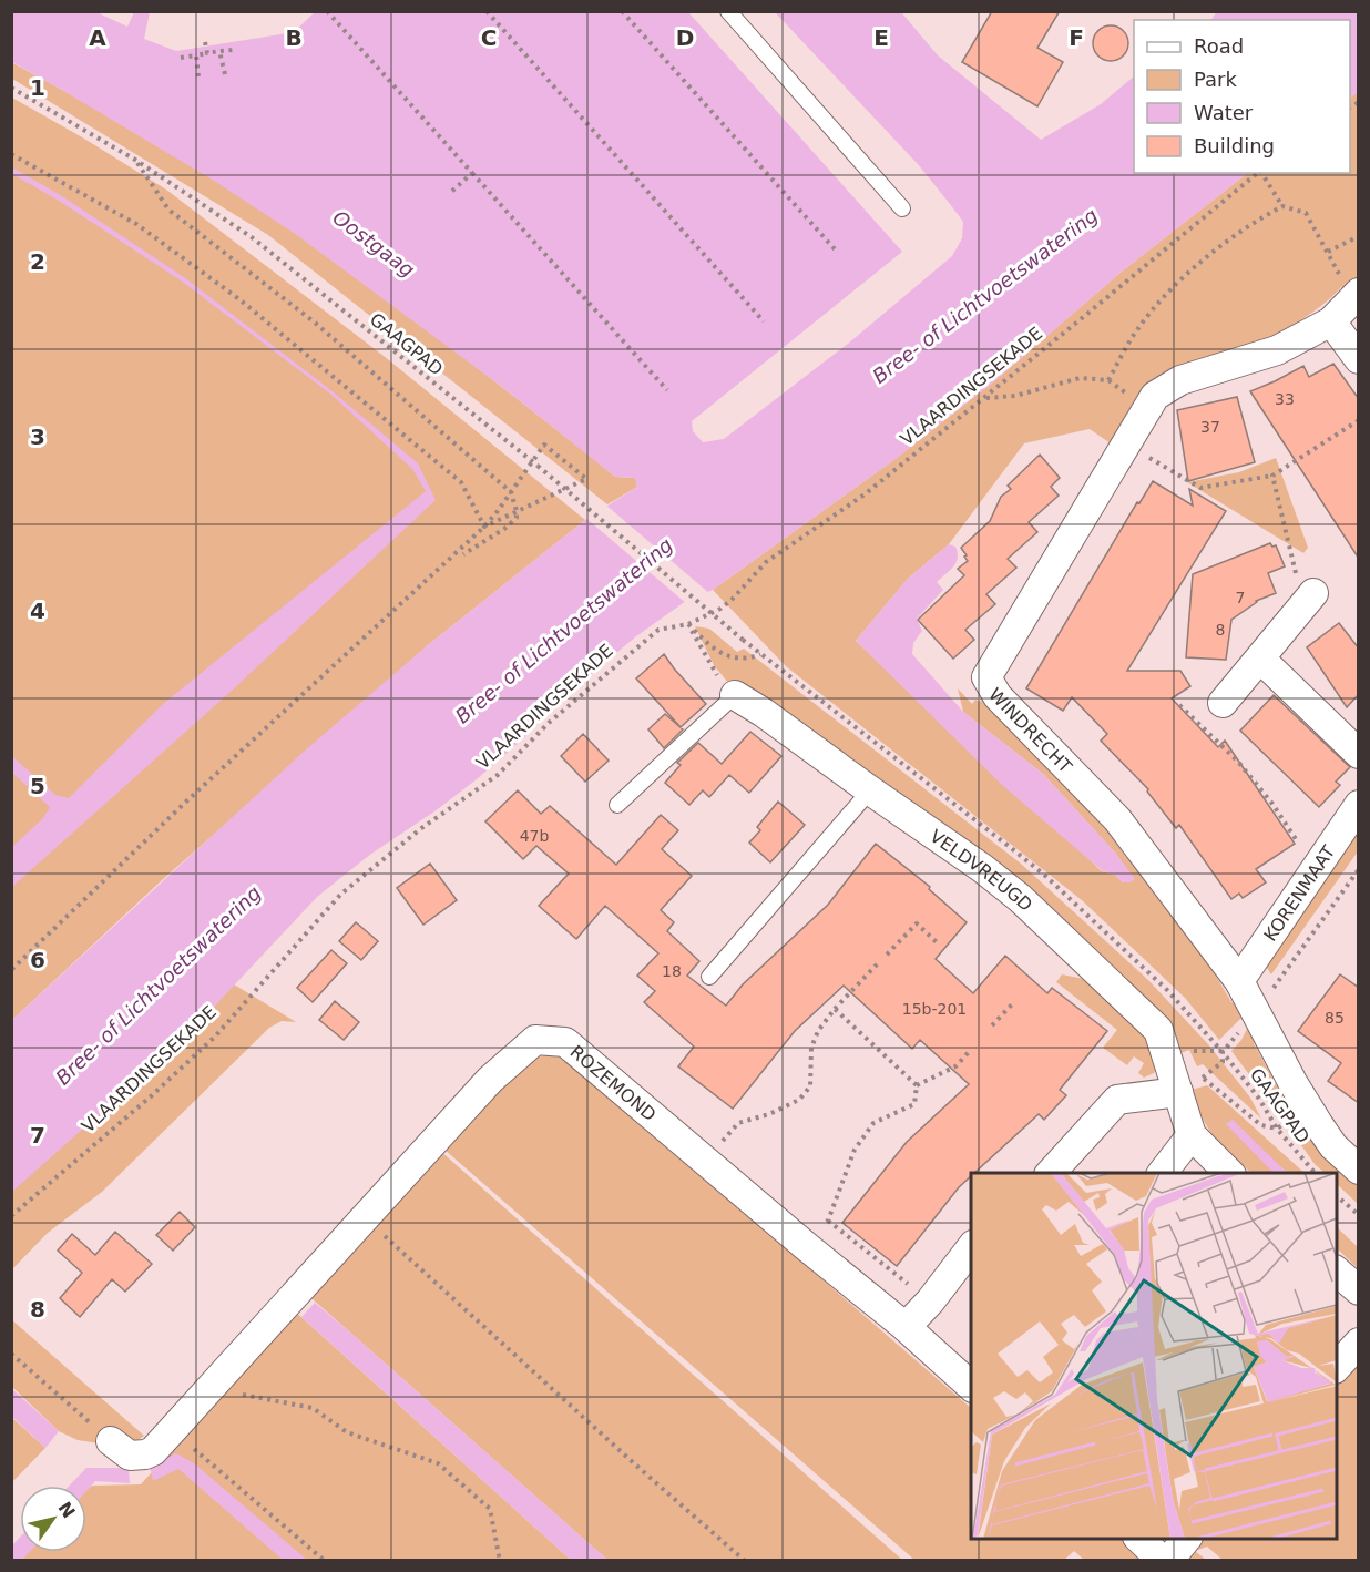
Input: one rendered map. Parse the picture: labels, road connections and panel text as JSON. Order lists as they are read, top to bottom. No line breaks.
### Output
{"streets":{"street":["WINDRECHT","VELDVREUGD","KORENMAAT","ROZEMOND"],"path":["GAAGPAD","VLAARDINGSEKADE"]},"crossings":[["GAAGPAD","VLAARDINGSEKADE"],["WINDRECHT","KORENMAAT"]],"water":["Oostgaag","Bree- of Lichtvoetswatering"],"house_numbers":["33","37","7","8","47b","18","15b-201","85"],"legend":["Road","Park","Water","Building"],"north":"top right","grid":{"columns":["A","B","C","D","E","F"],"rows":["1","2","3","4","5","6","7","8"]}}
